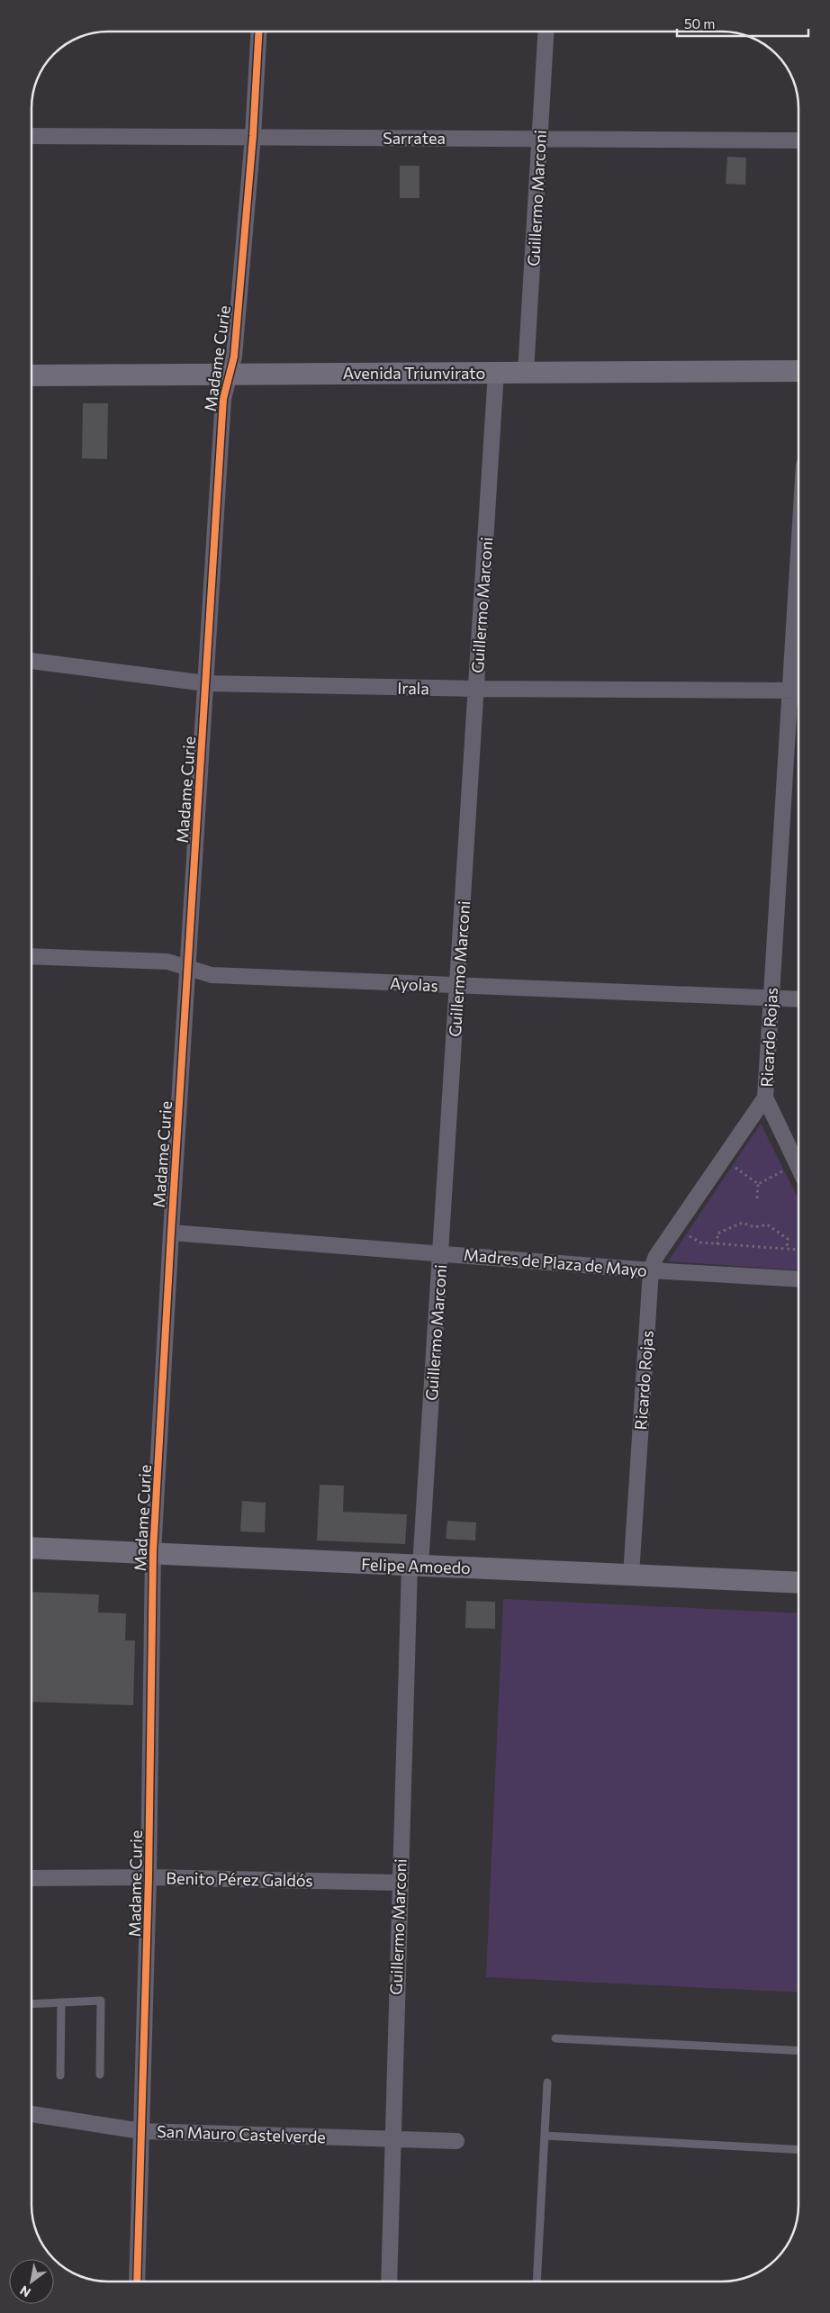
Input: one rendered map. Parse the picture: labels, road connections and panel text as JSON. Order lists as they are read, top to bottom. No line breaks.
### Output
{"streets":{"street":["Sarratea","Guillermo Marconi","Madame Curie","Avenida Triunvirato","Irala","Ayolas","Ricardo Rojas","Madres de Plaza de Mayo","Felipe Amoedo","Benito Pérez Galdós","San Mauro Castelverde"]},"crossings":[["Sarratea","Guillermo Marconi"],["Sarratea","Madame Curie"],["Guillermo Marconi","Avenida Triunvirato"],["Guillermo Marconi","Irala"],["Guillermo Marconi","Ayolas"],["Guillermo Marconi","Madres de Plaza de Mayo"],["Guillermo Marconi","Felipe Amoedo"],["Guillermo Marconi","Benito Pérez Galdós"],["Guillermo Marconi","San Mauro Castelverde"],["Madame Curie","Avenida Triunvirato"],["Madame Curie","Irala"],["Madame Curie","Ayolas"],["Madame Curie","Madres de Plaza de Mayo"],["Madame Curie","Felipe Amoedo"],["Madame Curie","Benito Pérez Galdós"],["Madame Curie","San Mauro Castelverde"],["Irala","Ricardo Rojas"],["Ayolas","Ricardo Rojas"],["Ricardo Rojas","Madres de Plaza de Mayo"],["Ricardo Rojas","Felipe Amoedo"]],"scale_bar":"50 m","north":"bottom left"}
